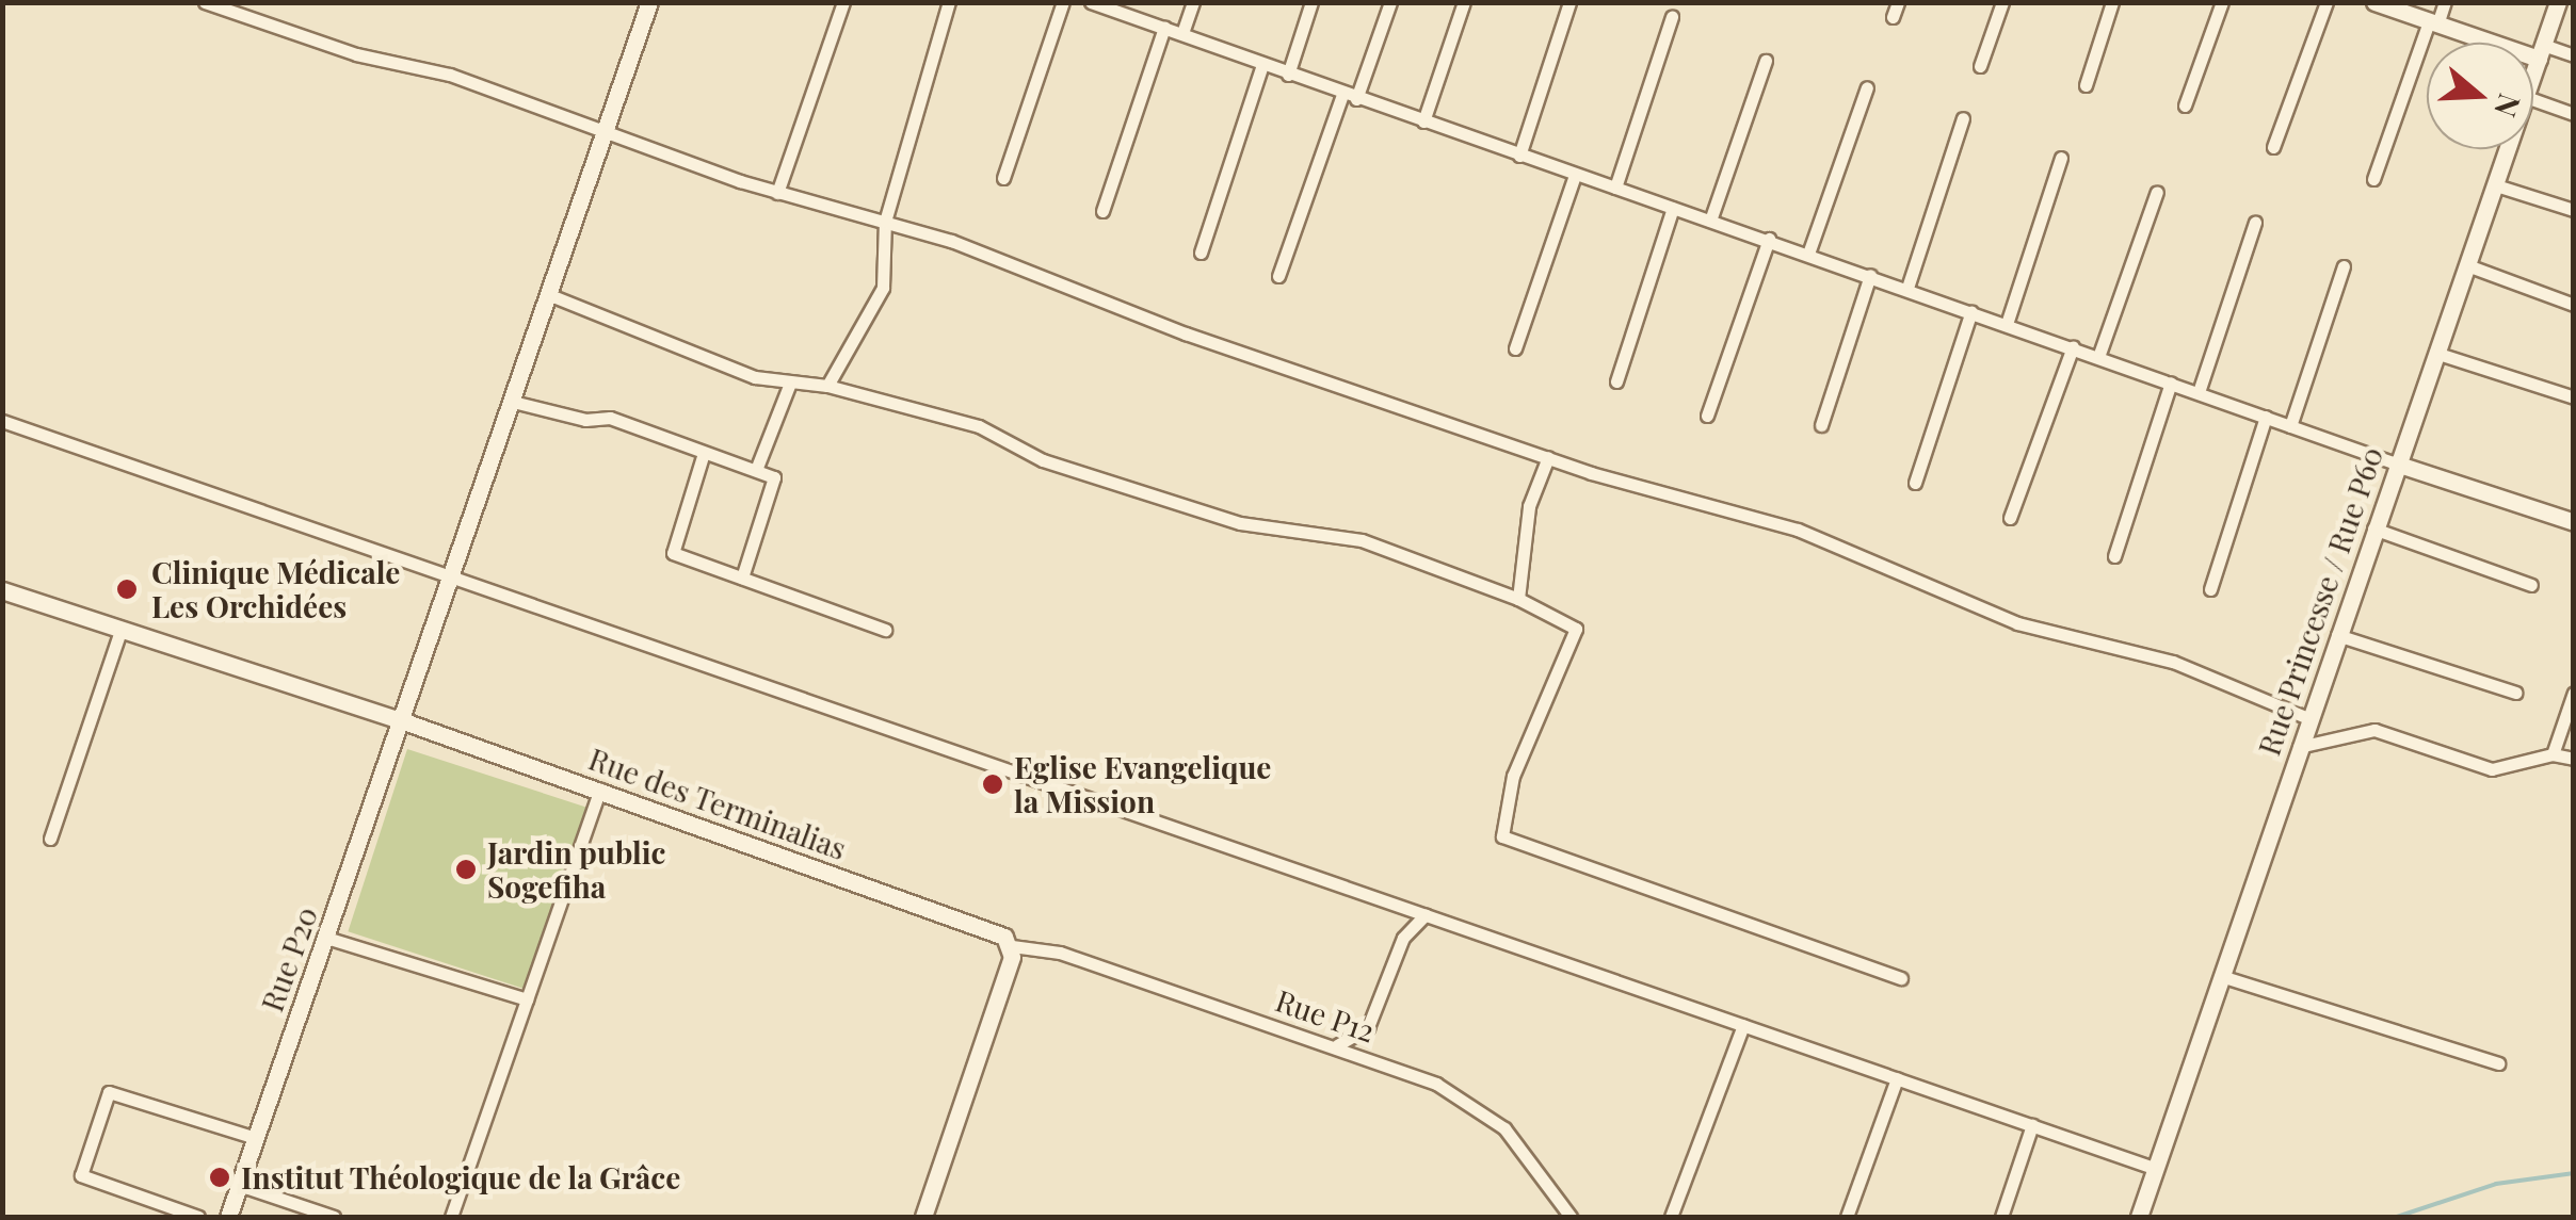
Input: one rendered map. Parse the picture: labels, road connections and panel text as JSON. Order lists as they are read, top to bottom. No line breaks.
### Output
{"streets":{"street":["Rue Princesse / Rue P60","Rue des Terminalias","Rue P20","Rue P12"]},"crossings":[["Rue des Terminalias","Rue P20"],["Rue des Terminalias","Rue P12"]],"places":["Clinique Médicale Les Orchidées","Eglise Evangelique la Mission","Jardin public Sogefiha","Institut Théologique de la Grâce"],"north":"right"}
